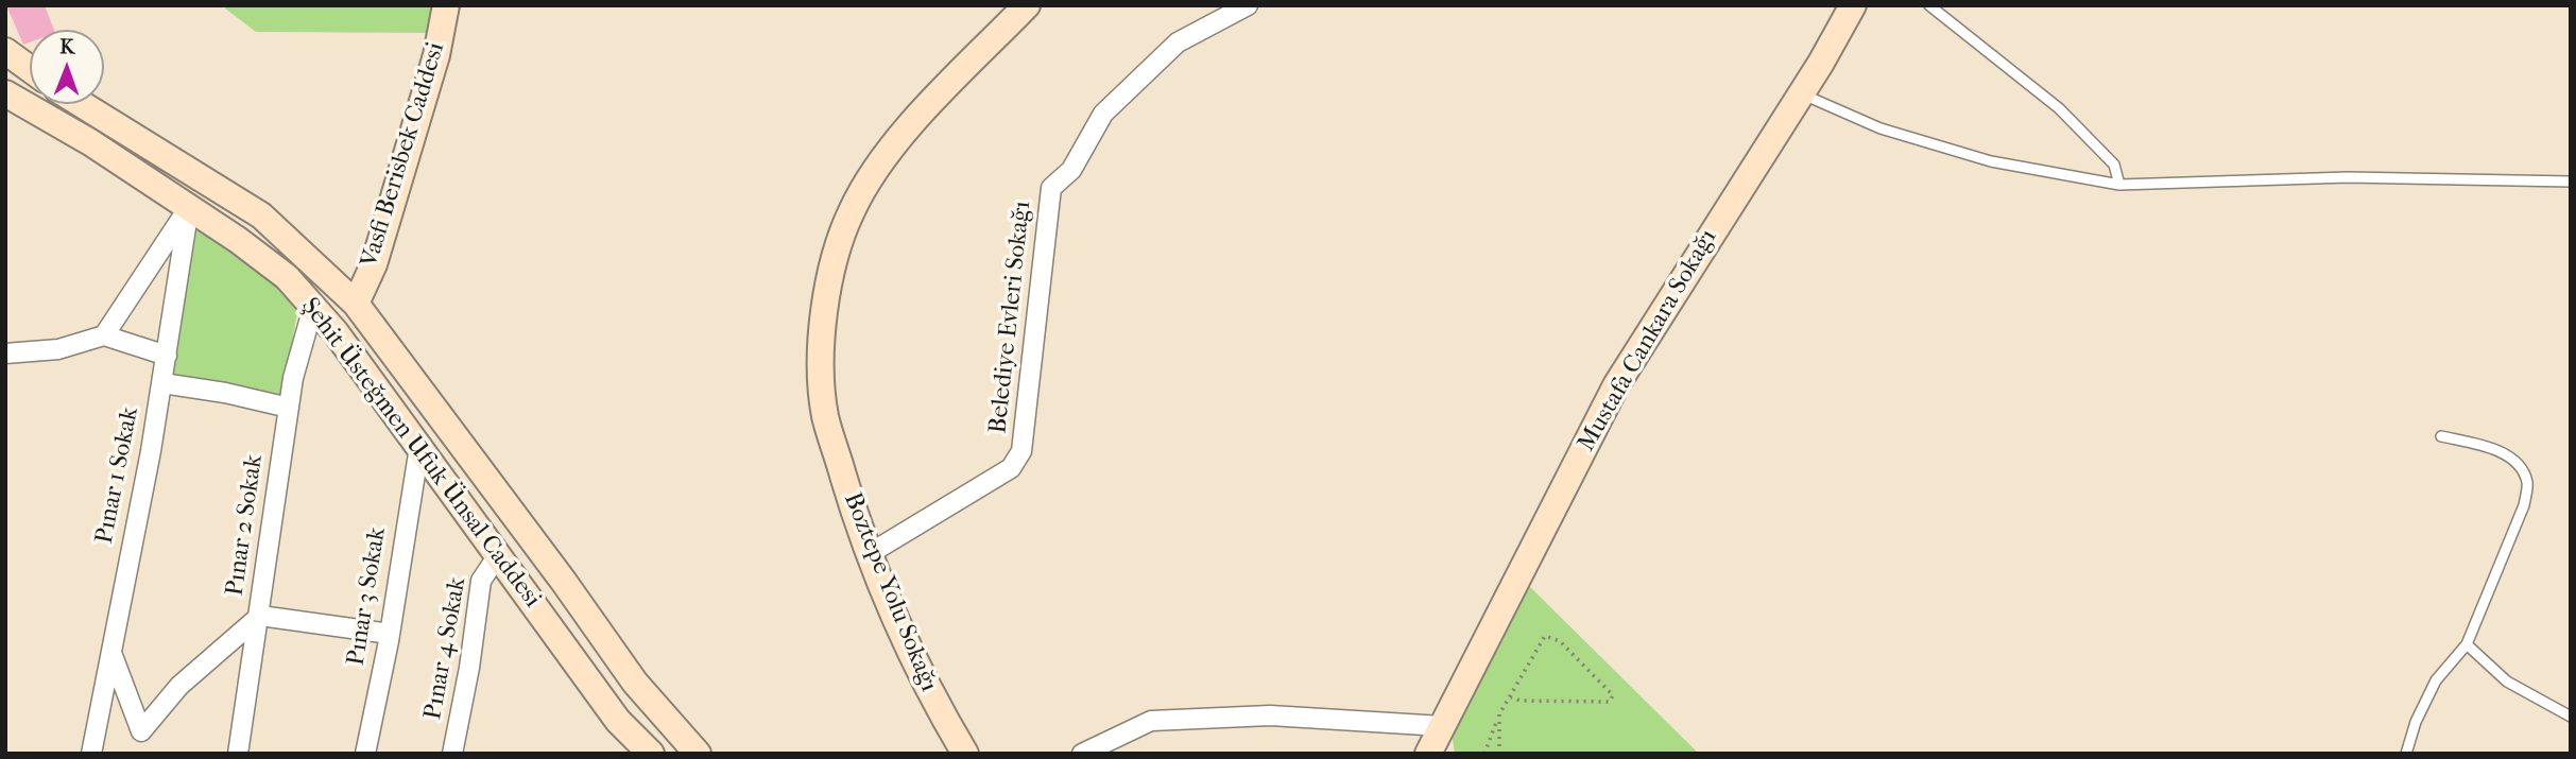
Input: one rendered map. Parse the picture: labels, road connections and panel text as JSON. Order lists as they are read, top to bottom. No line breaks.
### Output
{"streets":{"street":["Vasfi Berisbek Caddesi","Belediye Evleri Sokağı","Mustafa Cankara Sokağı","Şehit Üsteğmen Ufuk Ünsal Caddesi","Pınar 1 Sokak","Pınar 2 Sokak","Boztepe Yolu Sokağı","Pınar 3 Sokak","Pınar 4 Sokak"]},"crossings":[["Vasfi Berisbek Caddesi","Şehit Üsteğmen Ufuk Ünsal Caddesi"],["Vasfi Berisbek Caddesi","Pınar 2 Sokak"],["Belediye Evleri Sokağı","Boztepe Yolu Sokağı"],["Şehit Üsteğmen Ufuk Ünsal Caddesi","Pınar 1 Sokak"],["Şehit Üsteğmen Ufuk Ünsal Caddesi","Pınar 2 Sokak"],["Şehit Üsteğmen Ufuk Ünsal Caddesi","Pınar 3 Sokak"],["Şehit Üsteğmen Ufuk Ünsal Caddesi","Pınar 4 Sokak"]],"north":"top"}
